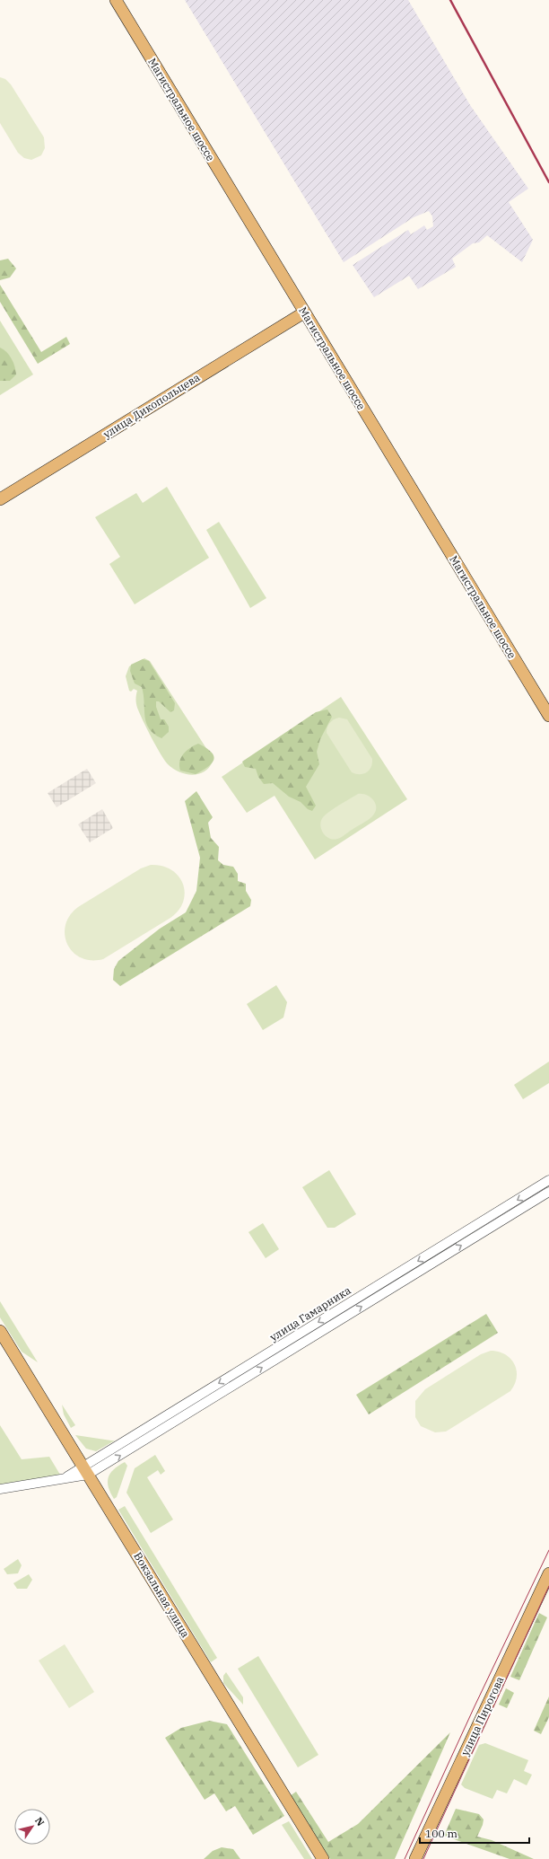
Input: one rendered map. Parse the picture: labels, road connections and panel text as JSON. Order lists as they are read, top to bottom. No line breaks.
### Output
{"streets":{"main road":["Магистральное шоссе","улица Дикопольцева","Вокзальная улица","улица Пирогова"],"street":["улица Гамарника"]},"crossings":[["Магистральное шоссе","улица Дикопольцева"],["улица Гамарника","Вокзальная улица"]],"scale_bar":"100 m","north":"top right"}
